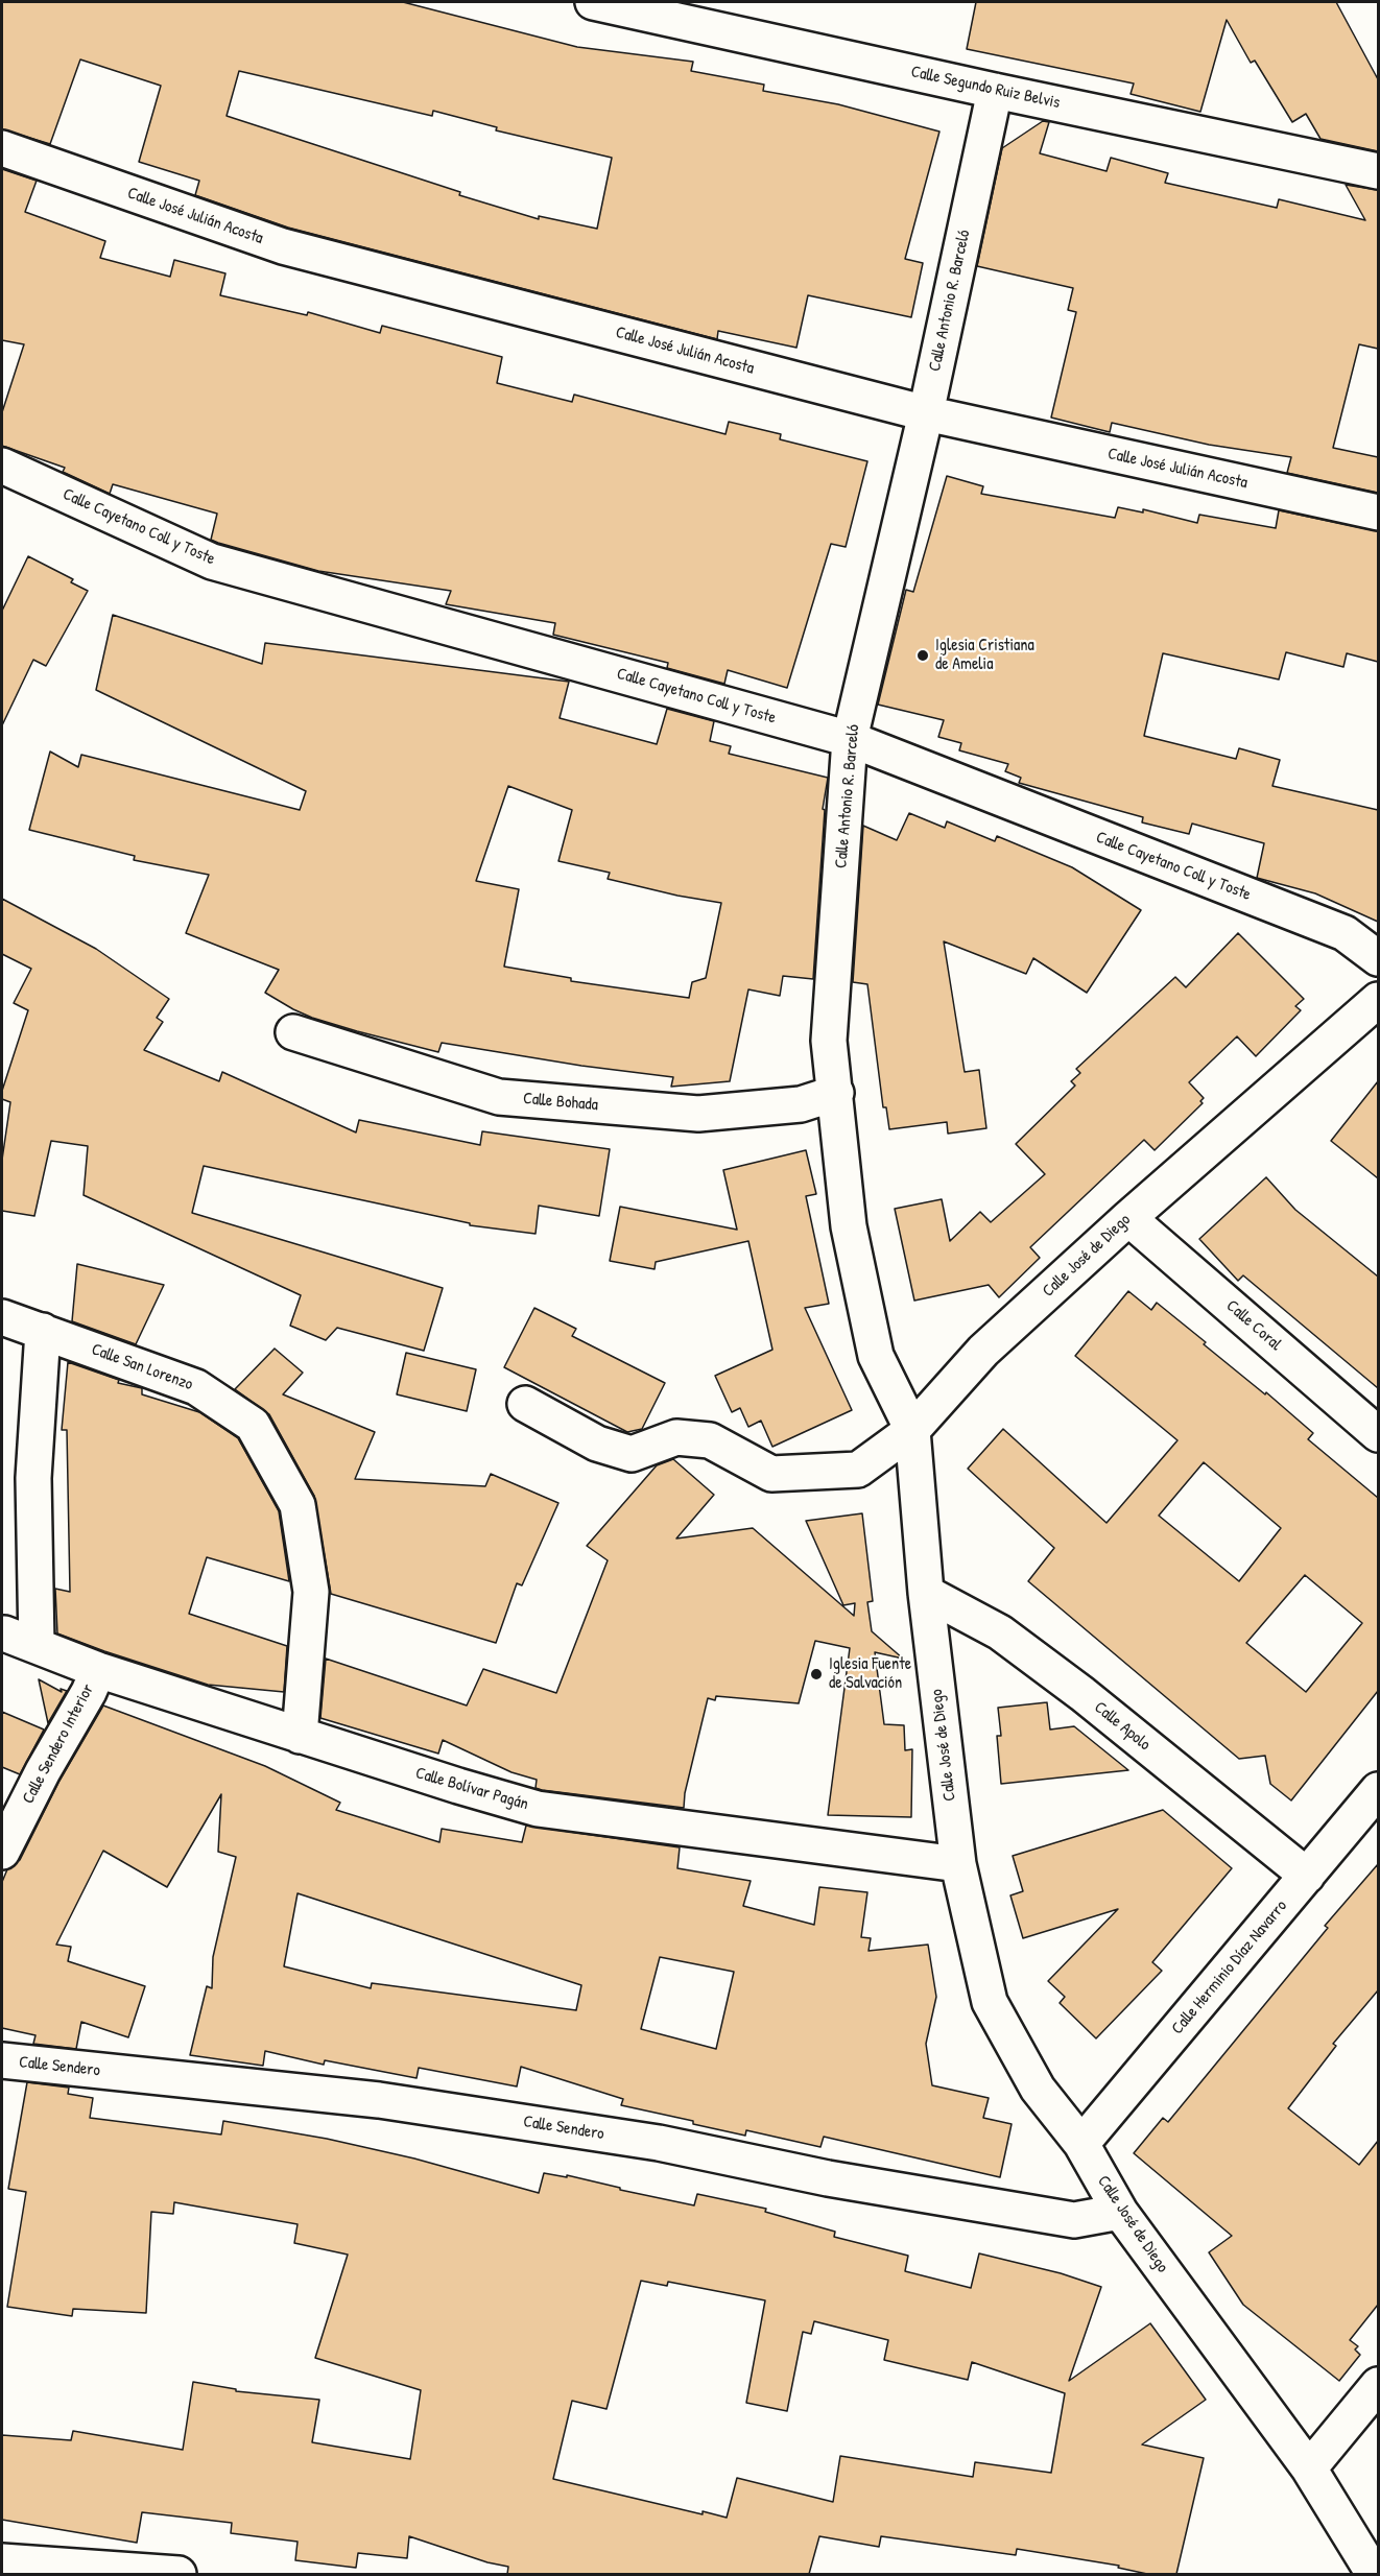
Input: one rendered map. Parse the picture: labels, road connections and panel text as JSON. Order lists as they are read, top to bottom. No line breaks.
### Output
{"streets":{"street":["Calle Segundo Ruiz Belvis","Calle José Julián Acosta","Calle Antonio R. Barceló","Calle Cayetano Coll y Toste","Calle Bohada","Calle José de Diego","Calle Coral","Calle San Lorenzo","Calle Apolo","Calle Sendero Interior","Calle Bolívar Pagán","Calle Herminio Díaz Navarro","Calle Sendero"]},"crossings":[["Calle Segundo Ruiz Belvis","Calle Antonio R. Barceló"],["Calle José Julián Acosta","Calle Antonio R. Barceló"],["Calle Antonio R. Barceló","Calle Cayetano Coll y Toste"],["Calle Antonio R. Barceló","Calle Bohada"],["Calle Antonio R. Barceló","Calle José de Diego"],["Calle José de Diego","Calle Coral"],["Calle José de Diego","Calle Apolo"],["Calle José de Diego","Calle Bolívar Pagán"],["Calle José de Diego","Calle Herminio Díaz Navarro"],["Calle José de Diego","Calle Sendero"],["Calle San Lorenzo","Calle Bolívar Pagán"],["Calle Apolo","Calle Herminio Díaz Navarro"],["Calle Sendero Interior","Calle Bolívar Pagán"]],"places":["Iglesia Cristiana de Amelia","Iglesia Fuente de Salvación"]}
